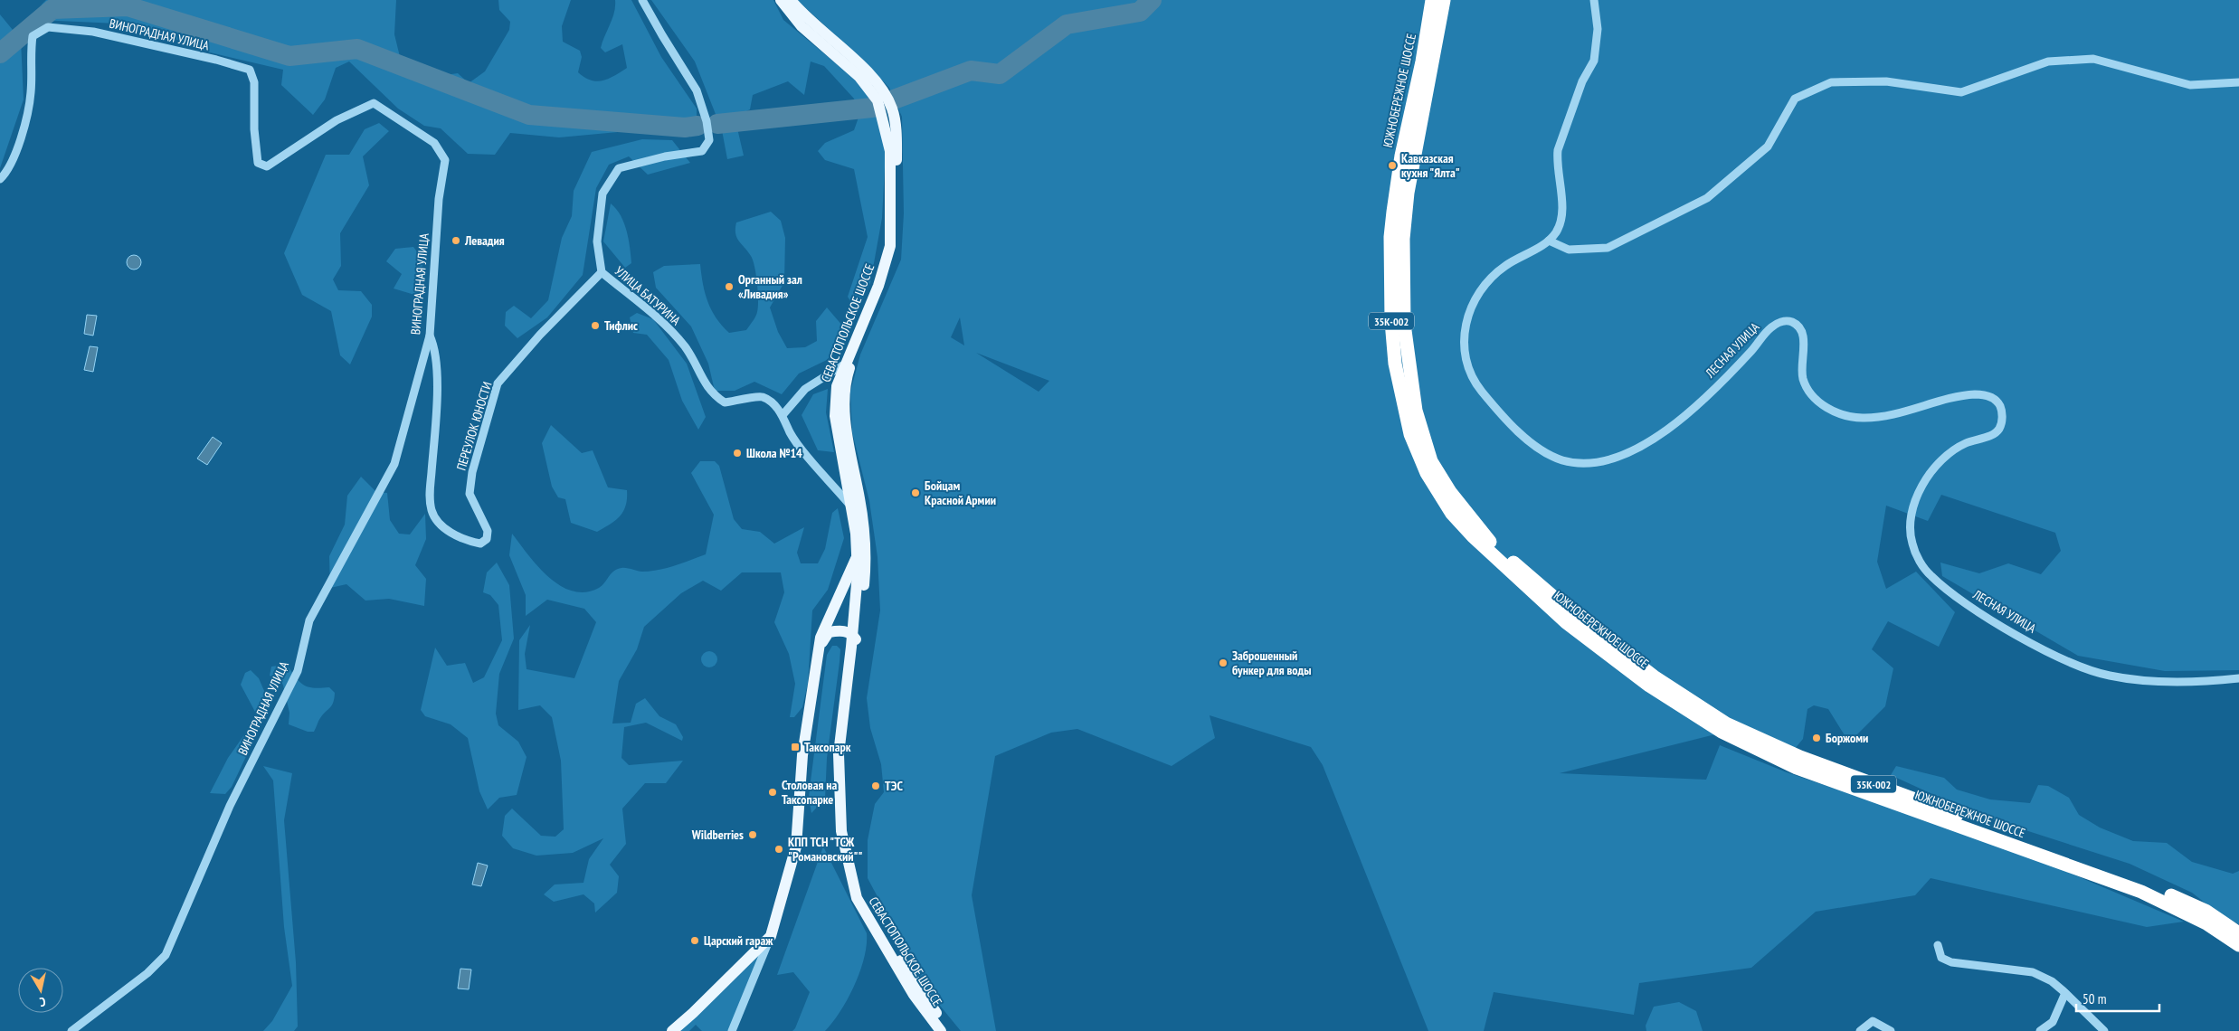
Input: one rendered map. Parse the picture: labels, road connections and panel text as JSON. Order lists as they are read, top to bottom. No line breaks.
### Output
{"streets":{"highway":["ЮЖНОБЕРЕЖНОЕ ШОССЕ","35К-002"],"main road":["СЕВАСТОПОЛЬСКОЕ ШОССЕ"],"street":["ВИНОГРАДНАЯ УЛИЦА","УЛИЦА БАТУРИНА","ЛЕСНАЯ УЛИЦА","ПЕРЕУЛОК ЮНОСТИ"]},"crossings":[["ВИНОГРАДНАЯ УЛИЦА","ПЕРЕУЛОК ЮНОСТИ"],["УЛИЦА БАТУРИНА","ПЕРЕУЛОК ЮНОСТИ"]],"places":{"other":["Кавказская кухня \"Ялта\"","Левадия","Органный зал «Ливадия»","Тифлис","Школа №14","Бойцам Красной Армии","Заброшенный бункер для воды","Боржоми","ТЭС","Столовая на Таксопарке","Wildberries","КПП ТСН \"ТСЖ \"Романовский\"\"","Царский гараж"],"transit":["Таксопарк"]},"scale_bar":"50 m","north":"bottom"}
